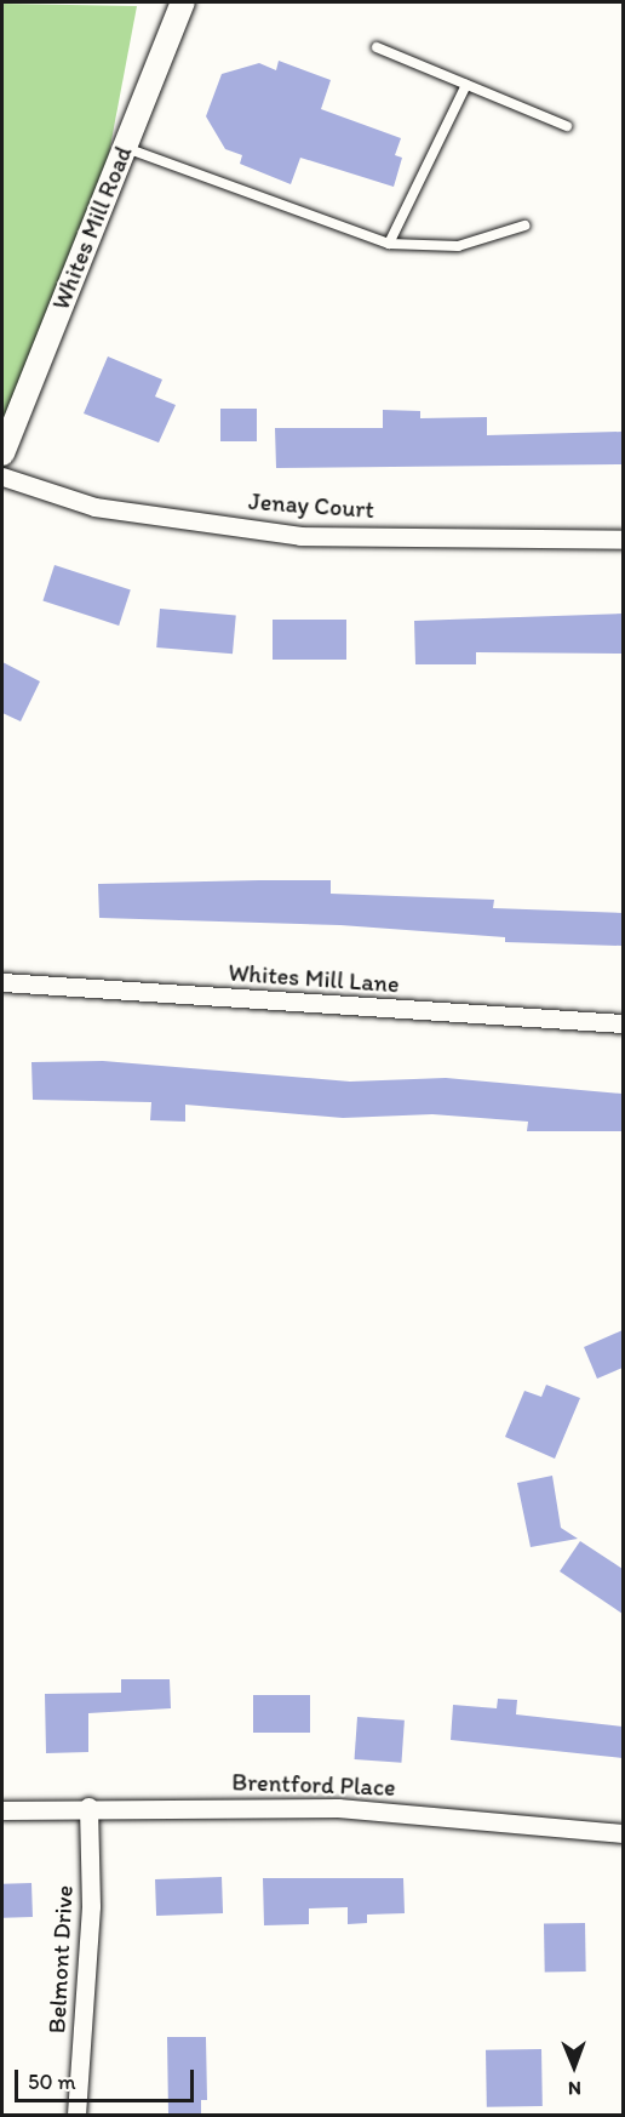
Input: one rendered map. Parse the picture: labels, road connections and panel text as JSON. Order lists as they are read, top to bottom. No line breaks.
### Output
{"streets":{"street":["Whites Mill Road","Jenay Court","Whites Mill Lane","Brentford Place","Belmont Drive"]},"crossings":[["Brentford Place","Belmont Drive"]],"scale_bar":"50 m","north":"bottom"}
